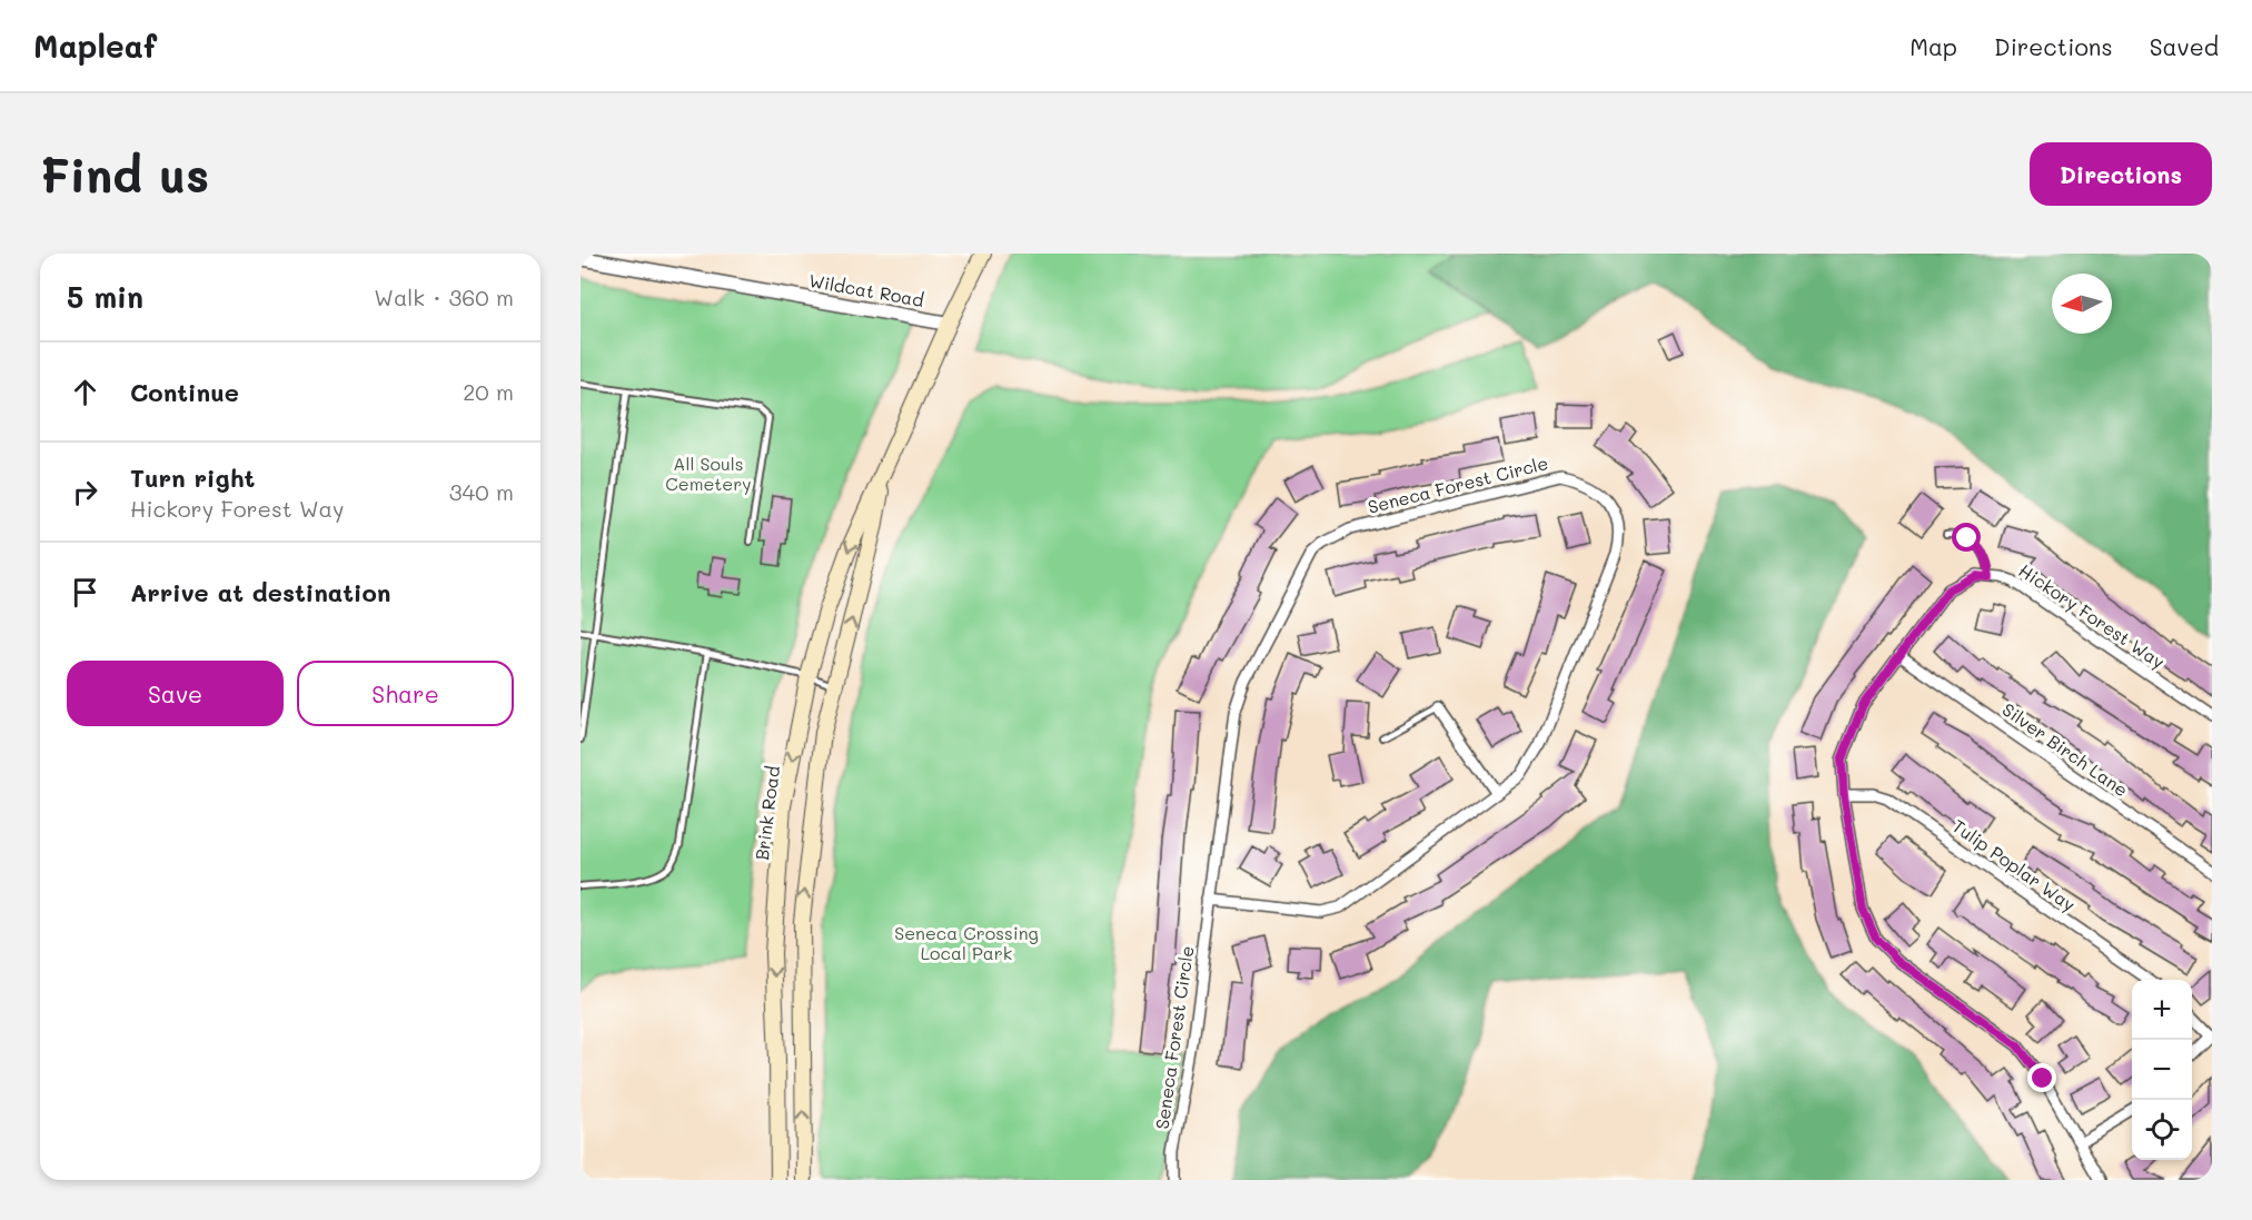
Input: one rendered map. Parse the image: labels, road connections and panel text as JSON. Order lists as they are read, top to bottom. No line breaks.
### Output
{"streets":{"main road":["Brink Road"],"street":["Wildcat Road","Seneca Forest Circle","Hickory Forest Way","Silver Birch Lane","Tulip Poplar Way"]},"crossings":[["Wildcat Road","Brink Road"],["Hickory Forest Way","Silver Birch Lane"],["Hickory Forest Way","Tulip Poplar Way"]],"parks":["All Souls Cemetery","Seneca Crossing Local Park"],"north":"left","page":{"header":"Mapleaf","nav":["Map","Directions","Saved"],"buttons":["Directions",["Save","Share"]],"title":"Find us","heading":["5 min","Walk · 360 m"],"list":[["Continue","20 m"],["Turn right","Hickory Forest Way","340 m"],"Arrive at destination"],"map_buttons":["+","−"]}}
